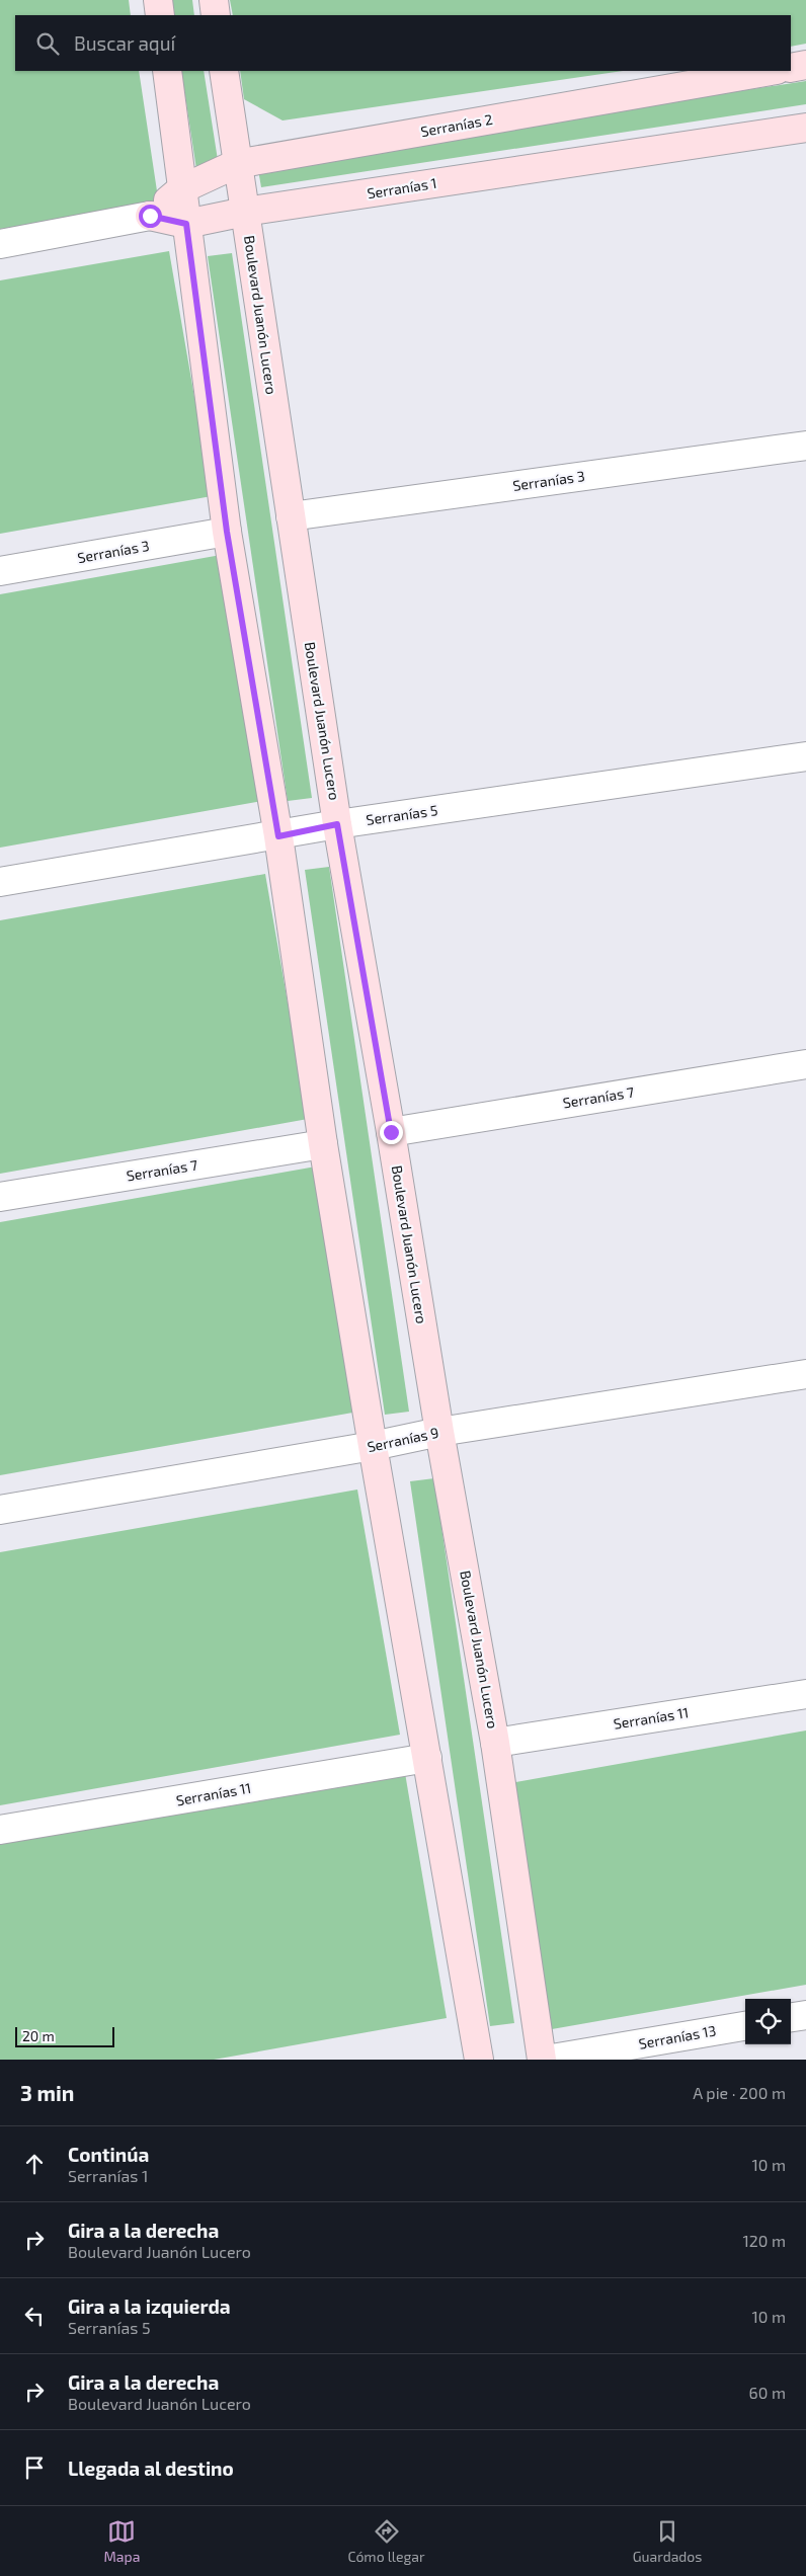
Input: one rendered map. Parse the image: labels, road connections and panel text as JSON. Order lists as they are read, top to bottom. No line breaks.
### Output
{"streets":{"main road":["Serranías 2","Serranías 1","Boulevard Juanón Lucero"],"street":["Serranías 3","Serranías 5","Serranías 7","Serranías 9","Serranías 11","Serranías 13"]},"crossings":[["Serranías 2","Serranías 1"],["Serranías 2","Boulevard Juanón Lucero"],["Serranías 1","Boulevard Juanón Lucero"],["Boulevard Juanón Lucero","Serranías 3"],["Boulevard Juanón Lucero","Serranías 5"],["Boulevard Juanón Lucero","Serranías 7"],["Boulevard Juanón Lucero","Serranías 9"],["Boulevard Juanón Lucero","Serranías 11"]],"scale_bar":"20 m","page":{"search":"Buscar aquí","scale":"20 m","heading":["3 min","A pie · 200 m"],"list":[["Continúa","Serranías 1","10 m"],["Gira a la derecha","Boulevard Juanón Lucero","120 m"],["Gira a la izquierda","Serranías 5","10 m"],["Gira a la derecha","Boulevard Juanón Lucero","60 m"],"Llegada al destino"],"nav":["Mapa","Cómo llegar","Guardados"]}}
